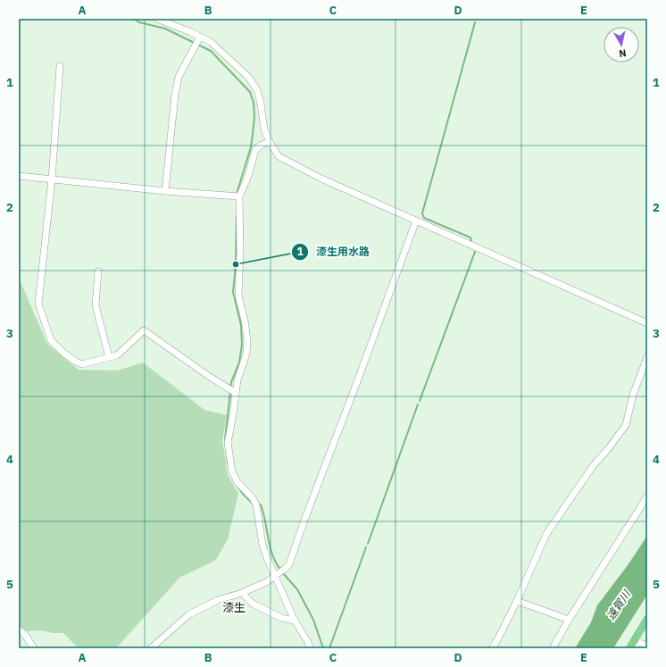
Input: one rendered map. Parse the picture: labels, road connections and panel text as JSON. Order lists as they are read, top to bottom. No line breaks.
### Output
{"districts":["漆生"],"water":["遠賀川"],"places":["漆生用水路"],"north":"bottom","grid":{"columns":["A","B","C","D","E"],"rows":["1","2","3","4","5"]}}
